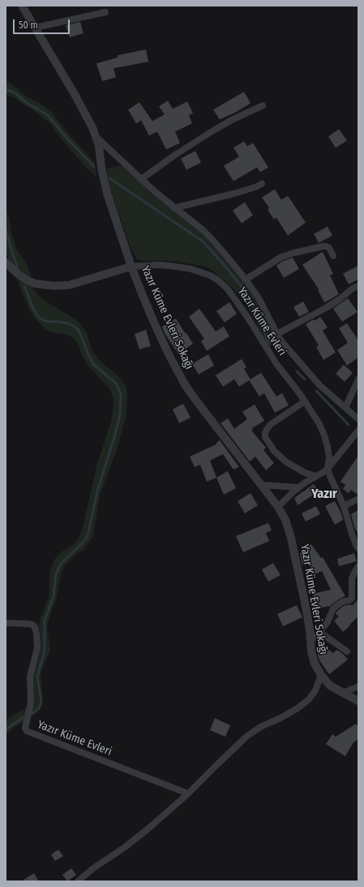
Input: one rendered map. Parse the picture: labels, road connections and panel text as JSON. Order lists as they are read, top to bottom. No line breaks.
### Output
{"streets":{"street":["Yazır Küme Evleri Sokağı","Yazır Küme Evleri"]},"crossings":[["Yazır Küme Evleri Sokağı","Yazır Küme Evleri"]],"districts":["Yazır"],"scale_bar":"50 m"}
